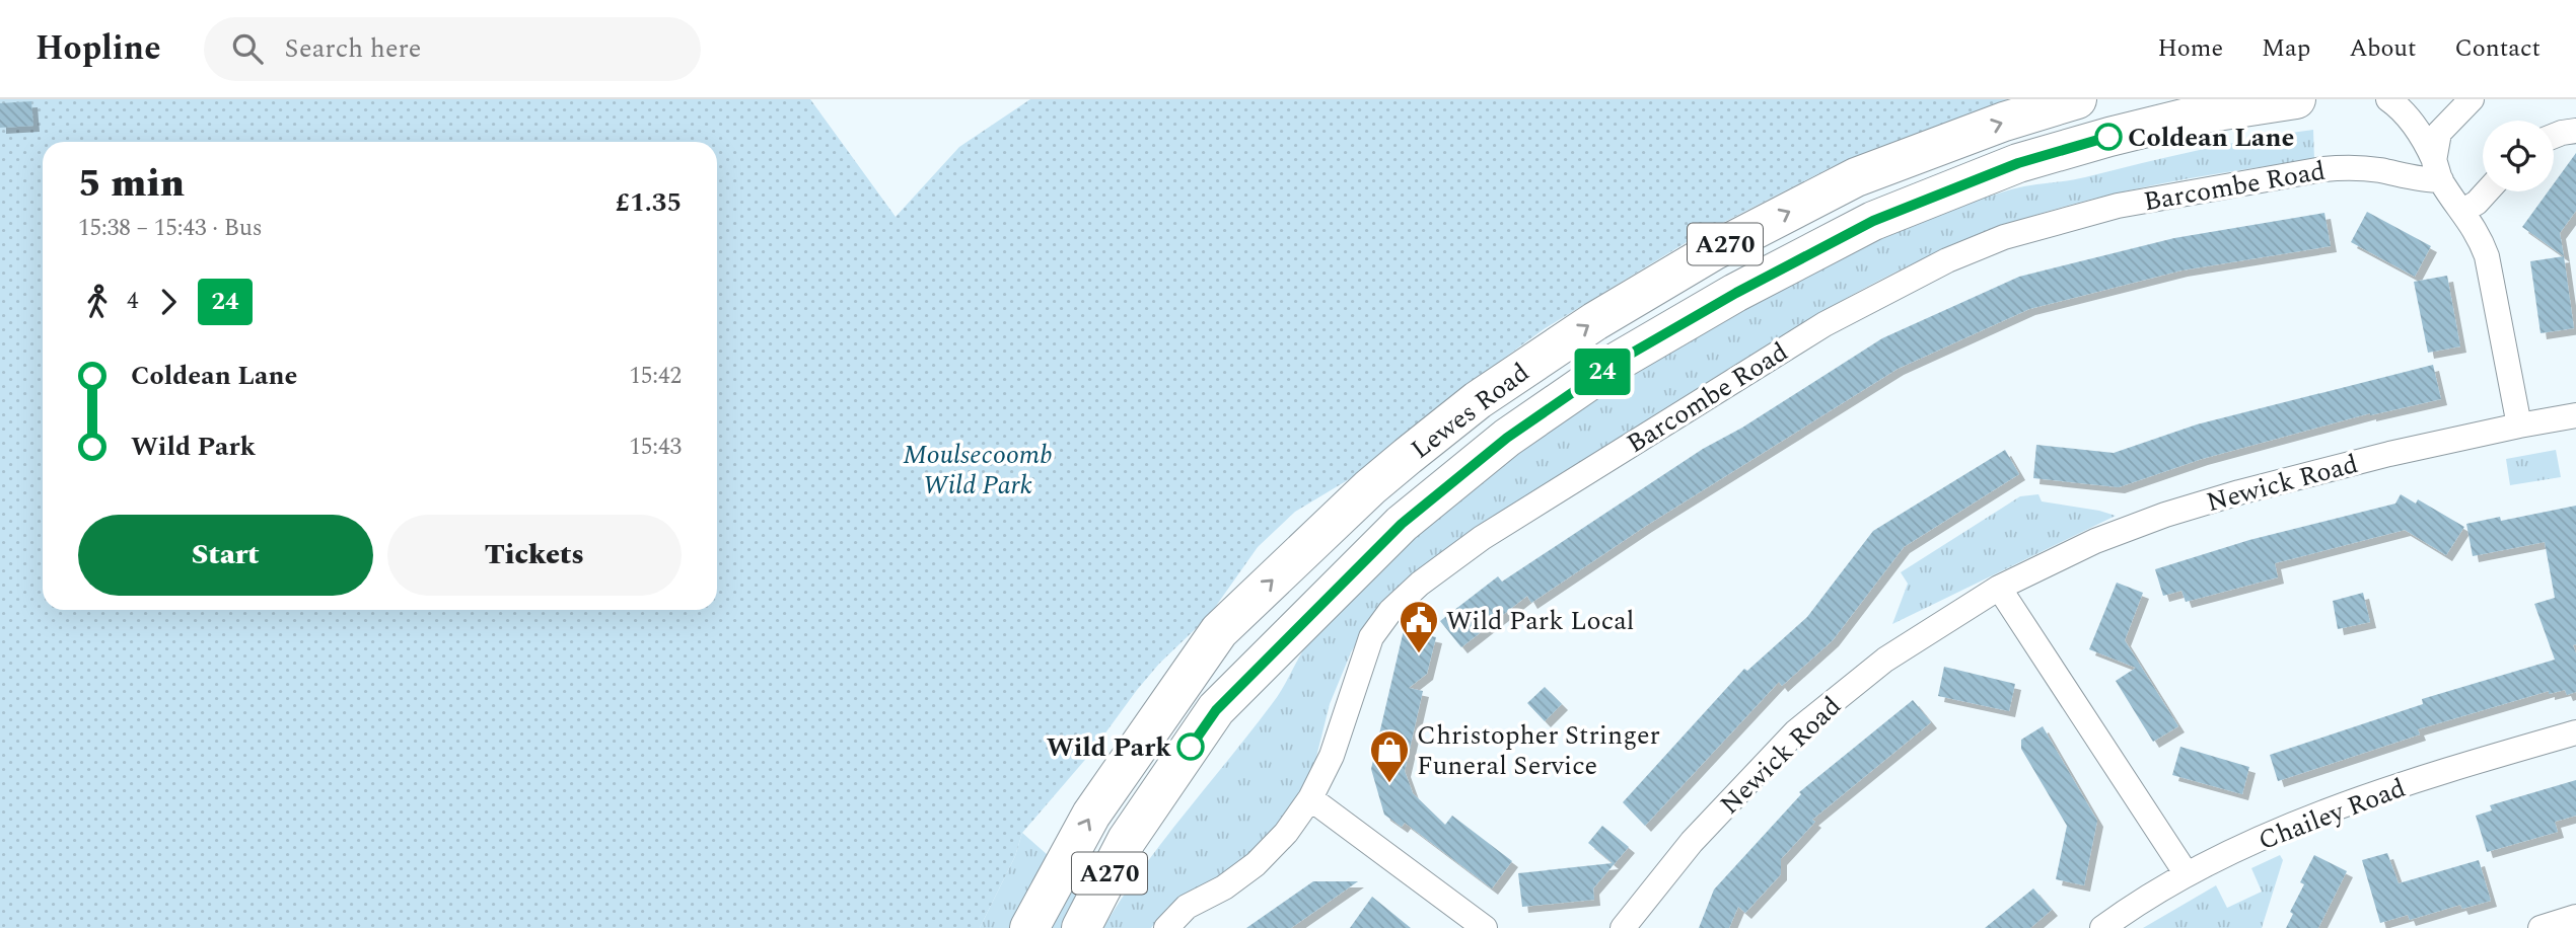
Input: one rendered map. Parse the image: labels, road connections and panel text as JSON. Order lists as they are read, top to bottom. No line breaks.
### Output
{"streets":{"main road":["A270","Lewes Road"],"street":["Barcombe Road","Newick Road","Chailey Road"]},"parks":["Moulsecoomb Wild Park"],"places":{"other":["Coldean Lane","Wild Park"],"public building":["Wild Park Local"],"shop":["Christopher Stringer Funeral Service"]},"lines":["bus line 24"],"page":{"header":"Hopline","search":"Search here","nav":["Home","Map","About","Contact"],"on_map":"24","heading":["5 min","15:38 – 15:43 · Bus","£1.35"],"legs":["4","24"],"list":[{"name":"Coldean Lane","value":"15:42"},{"name":"Wild Park","value":"15:43"}],"buttons":["Start","Tickets"]}}
